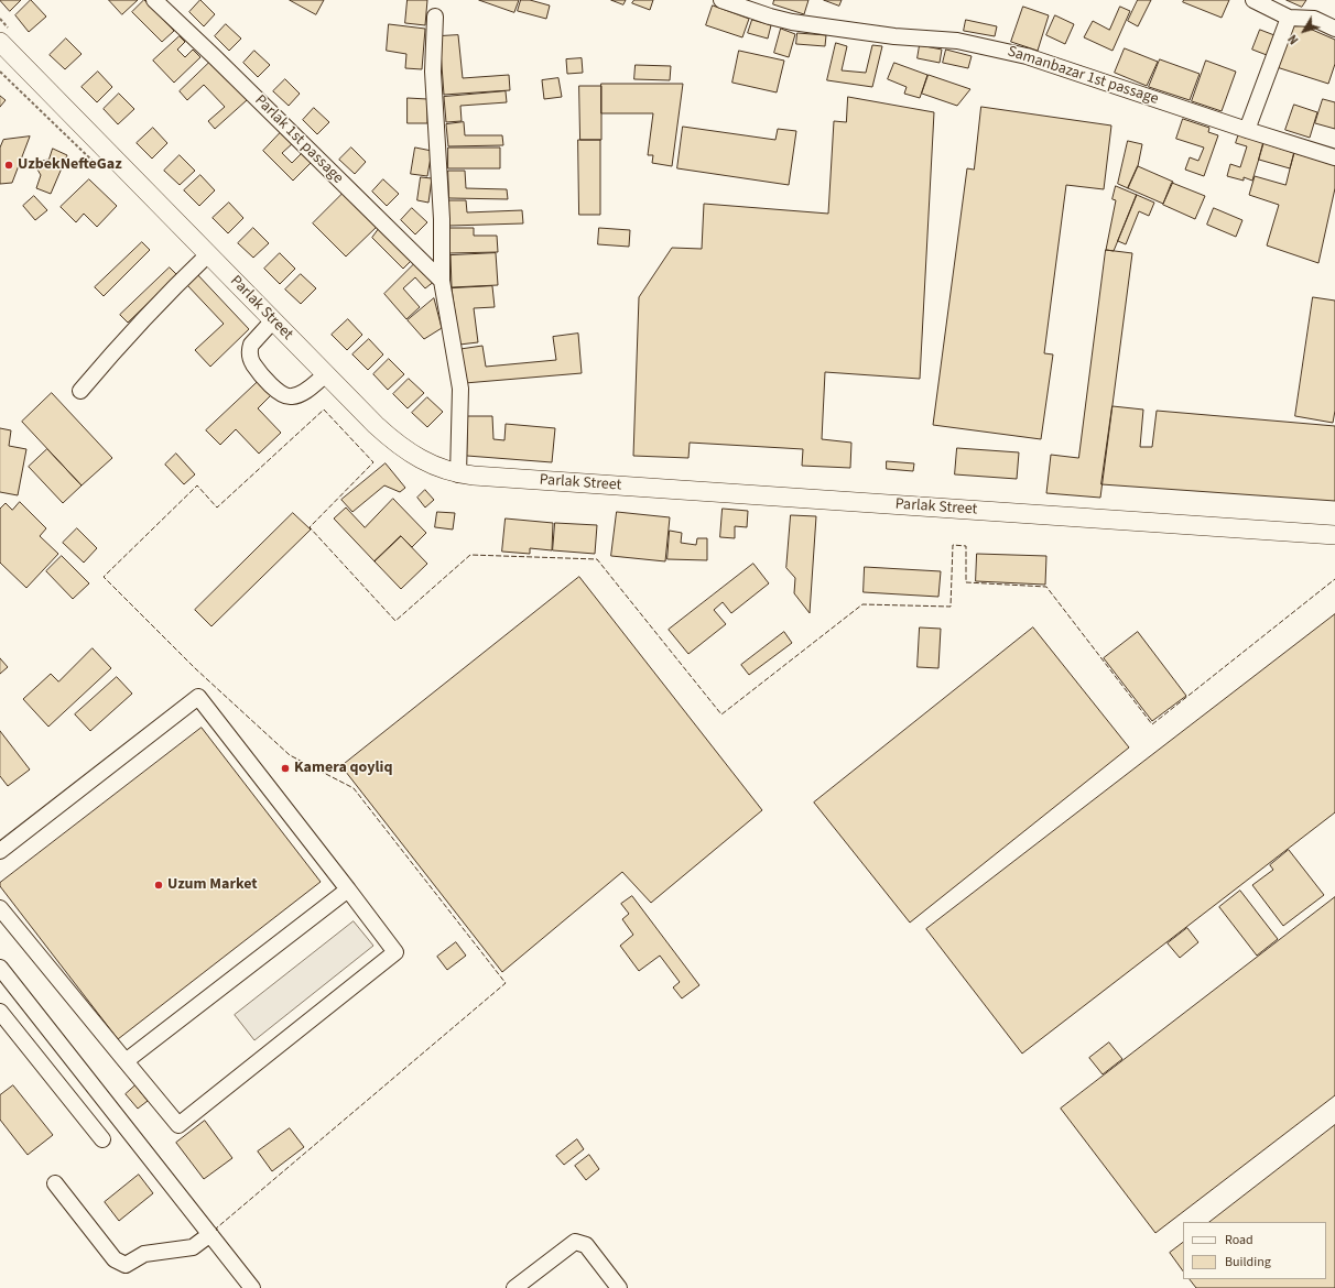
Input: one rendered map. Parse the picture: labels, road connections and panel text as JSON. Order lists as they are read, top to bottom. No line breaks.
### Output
{"streets":{"main road":["Parlak Street"],"street":["Samanbazar 1st passage","Parlak 1st passage"]},"places":["UzbekNefteGaz","Kamera qoyliq","Uzum Market"],"legend":["Road","Building"],"north":"bottom left"}
